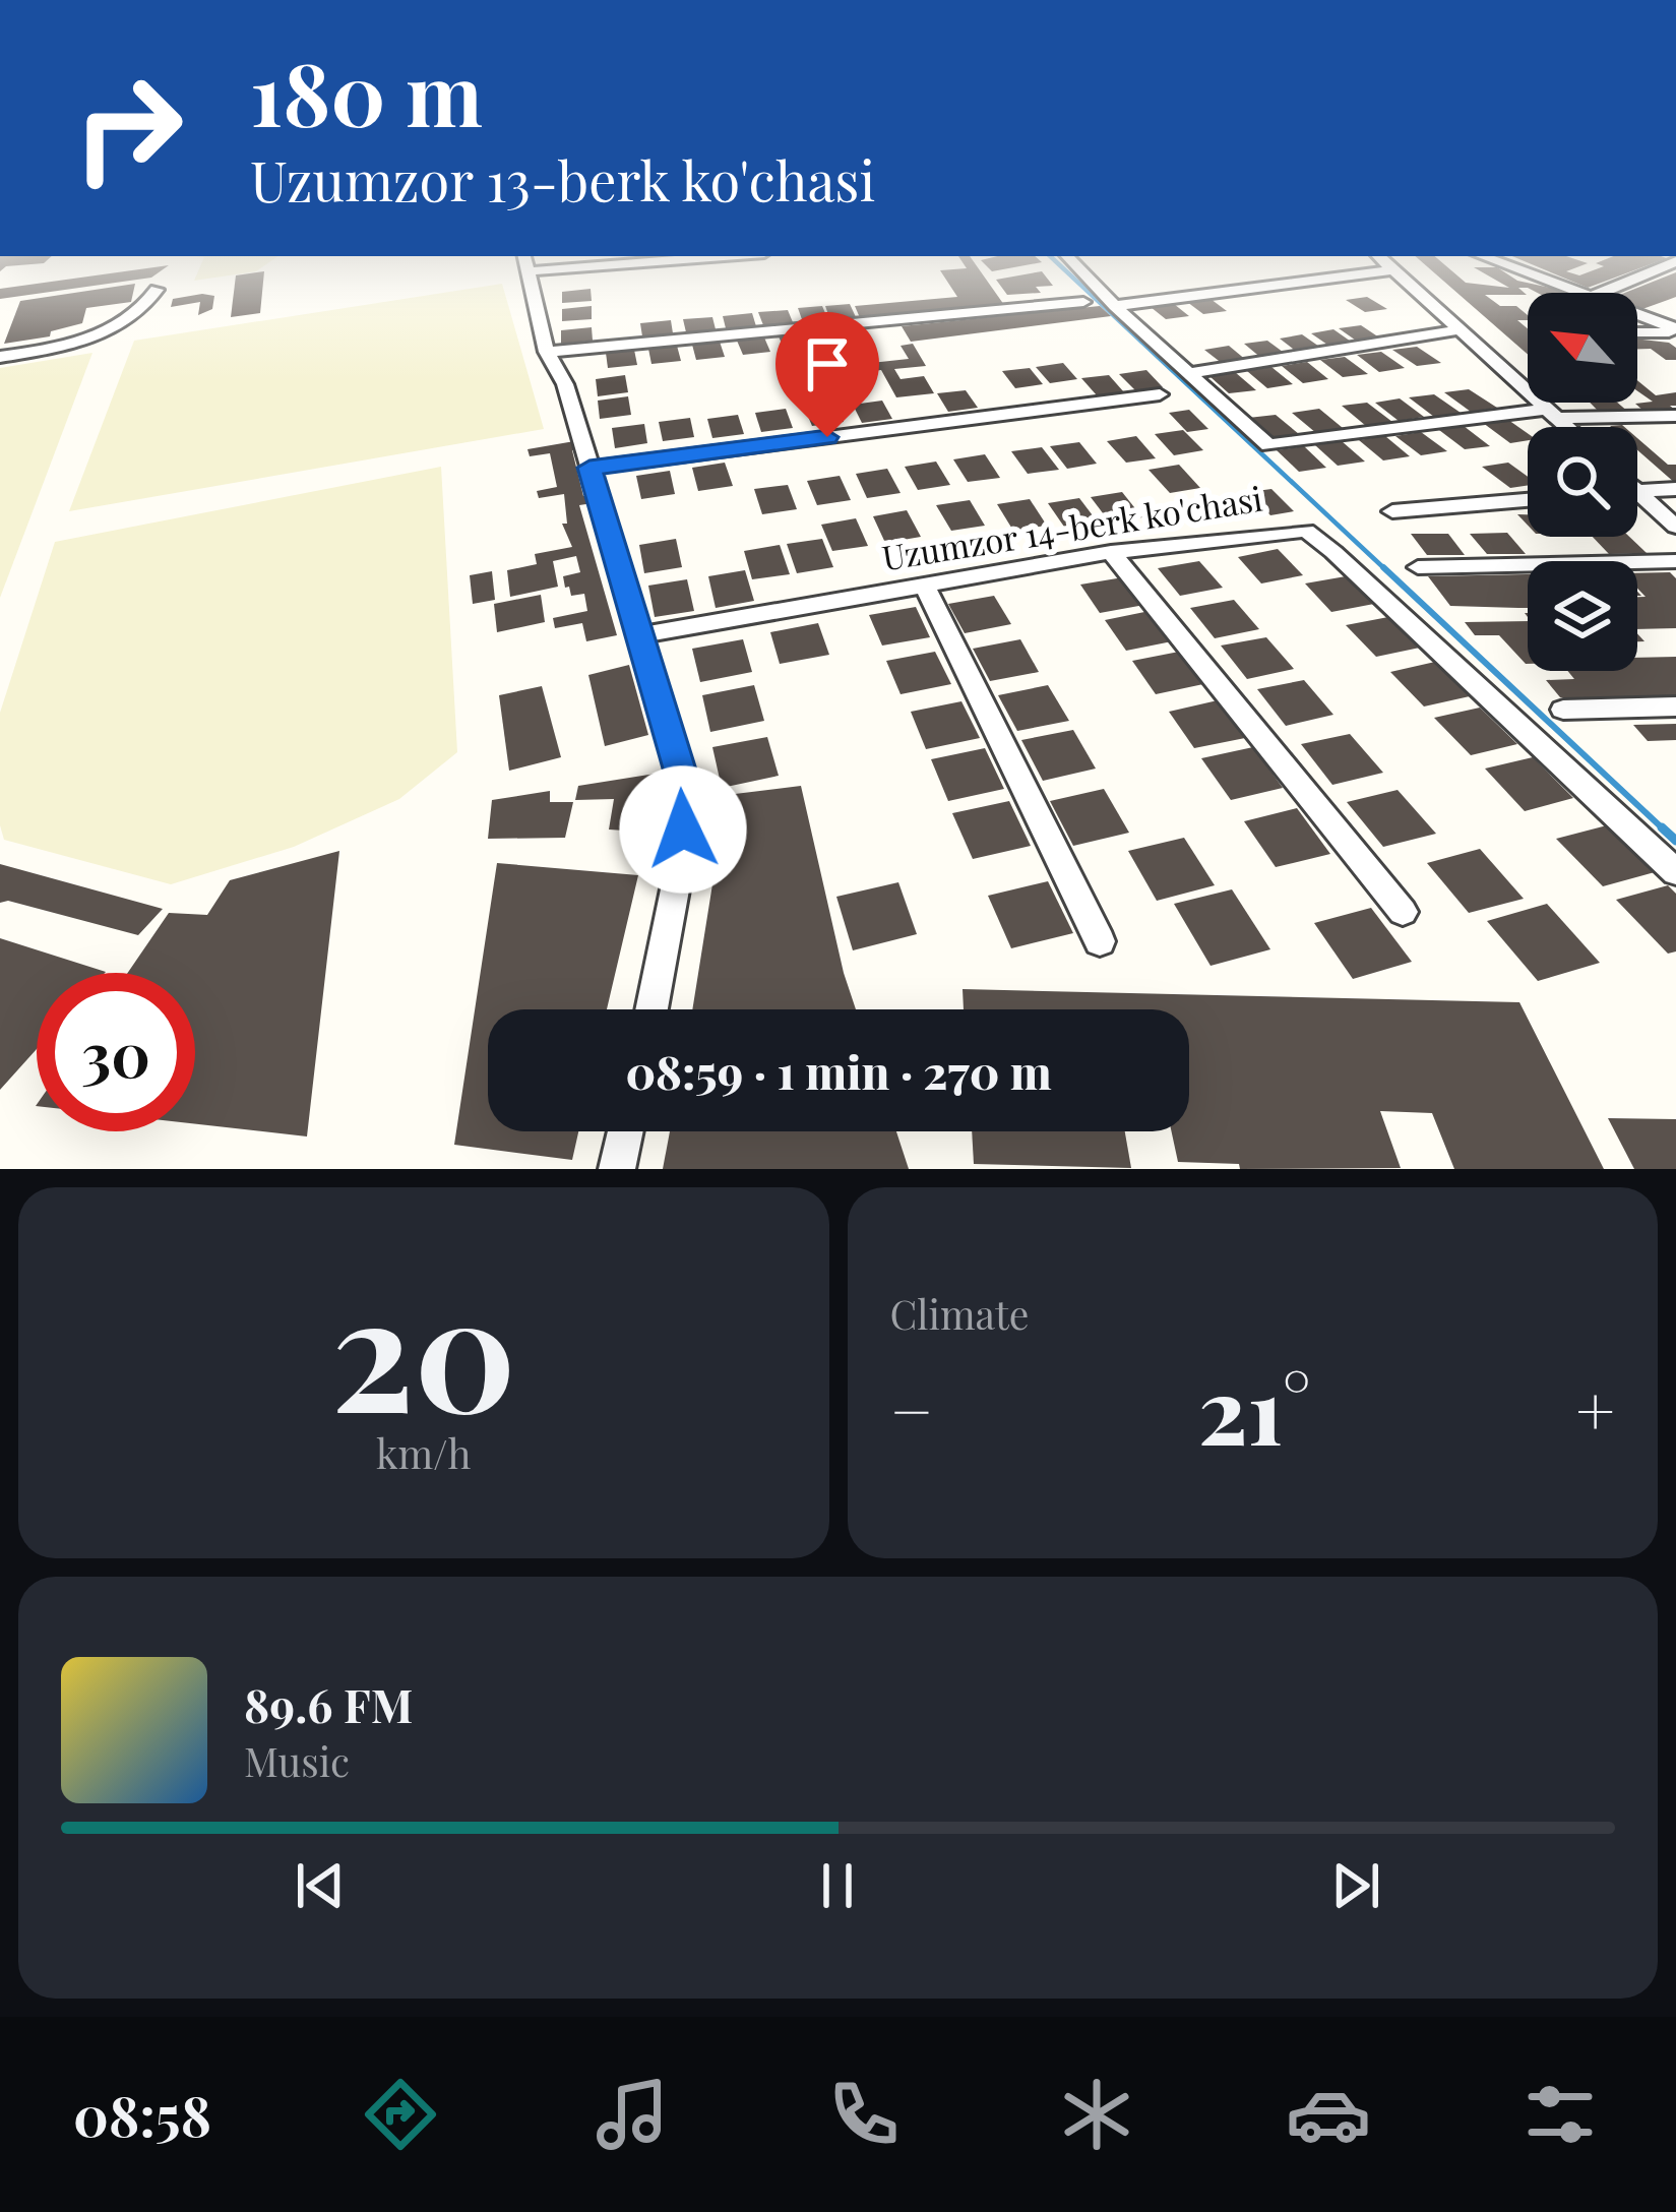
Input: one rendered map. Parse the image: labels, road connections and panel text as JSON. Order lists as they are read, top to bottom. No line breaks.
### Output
{"streets":{"street":["Uzumzor 14-berk ko'chasi"]},"north":"top left","page":{"turn":["180 m","Uzumzor 13-berk ko'chasi"],"limit":"30","trip":"08:59 · 1 min · 270 m","tile":[["20","km/h"],"Climate"],"heat":["−","21°","+"],"song":["89.6 FM","Music"],"tabs":"08:58"}}
